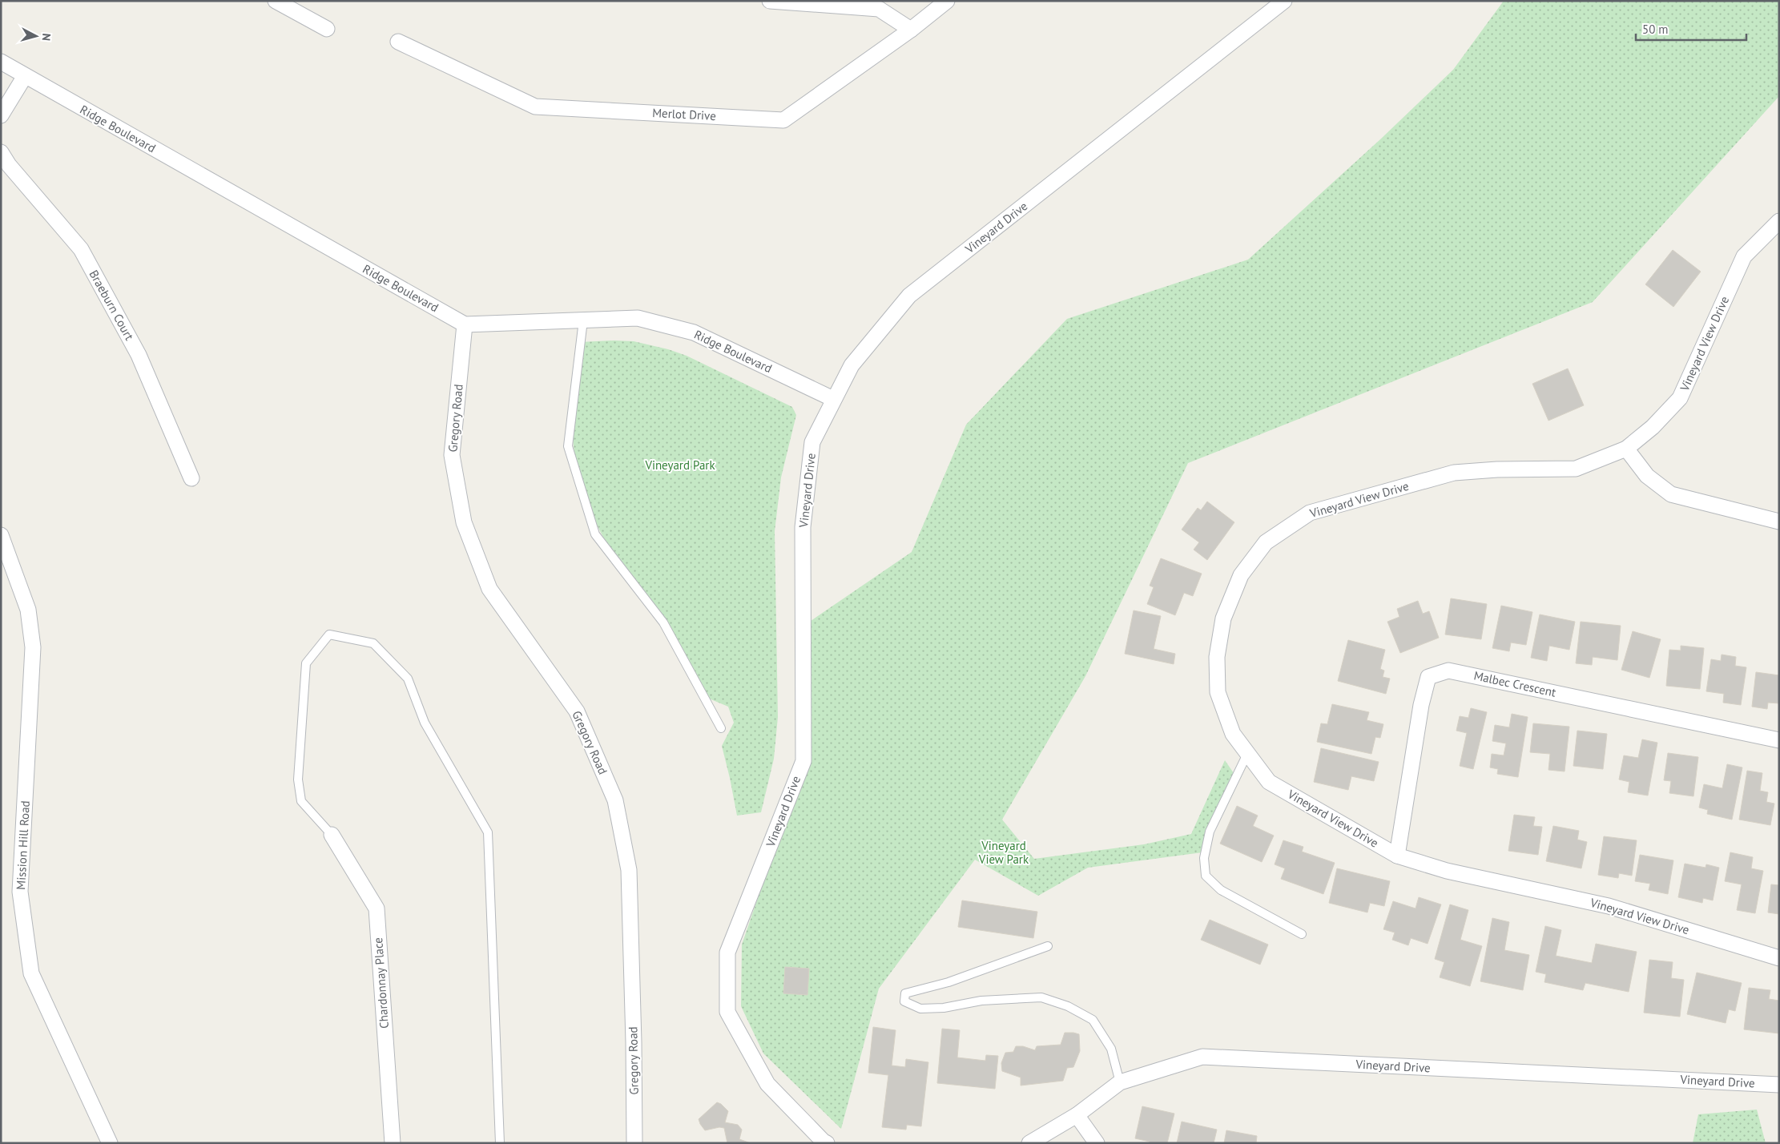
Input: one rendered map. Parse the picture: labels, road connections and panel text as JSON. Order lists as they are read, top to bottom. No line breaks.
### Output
{"streets":{"street":["Merlot Drive","Ridge Boulevard","Vineyard Drive","Braeburn Court","Vineyard View Drive","Gregory Road","Malbec Crescent","Mission Hill Road","Chardonnay Place"]},"crossings":[["Ridge Boulevard","Vineyard Drive"],["Ridge Boulevard","Gregory Road"],["Vineyard View Drive","Malbec Crescent"]],"parks":["Vineyard Park","Vineyard View Park"],"scale_bar":"50 m","north":"right"}
